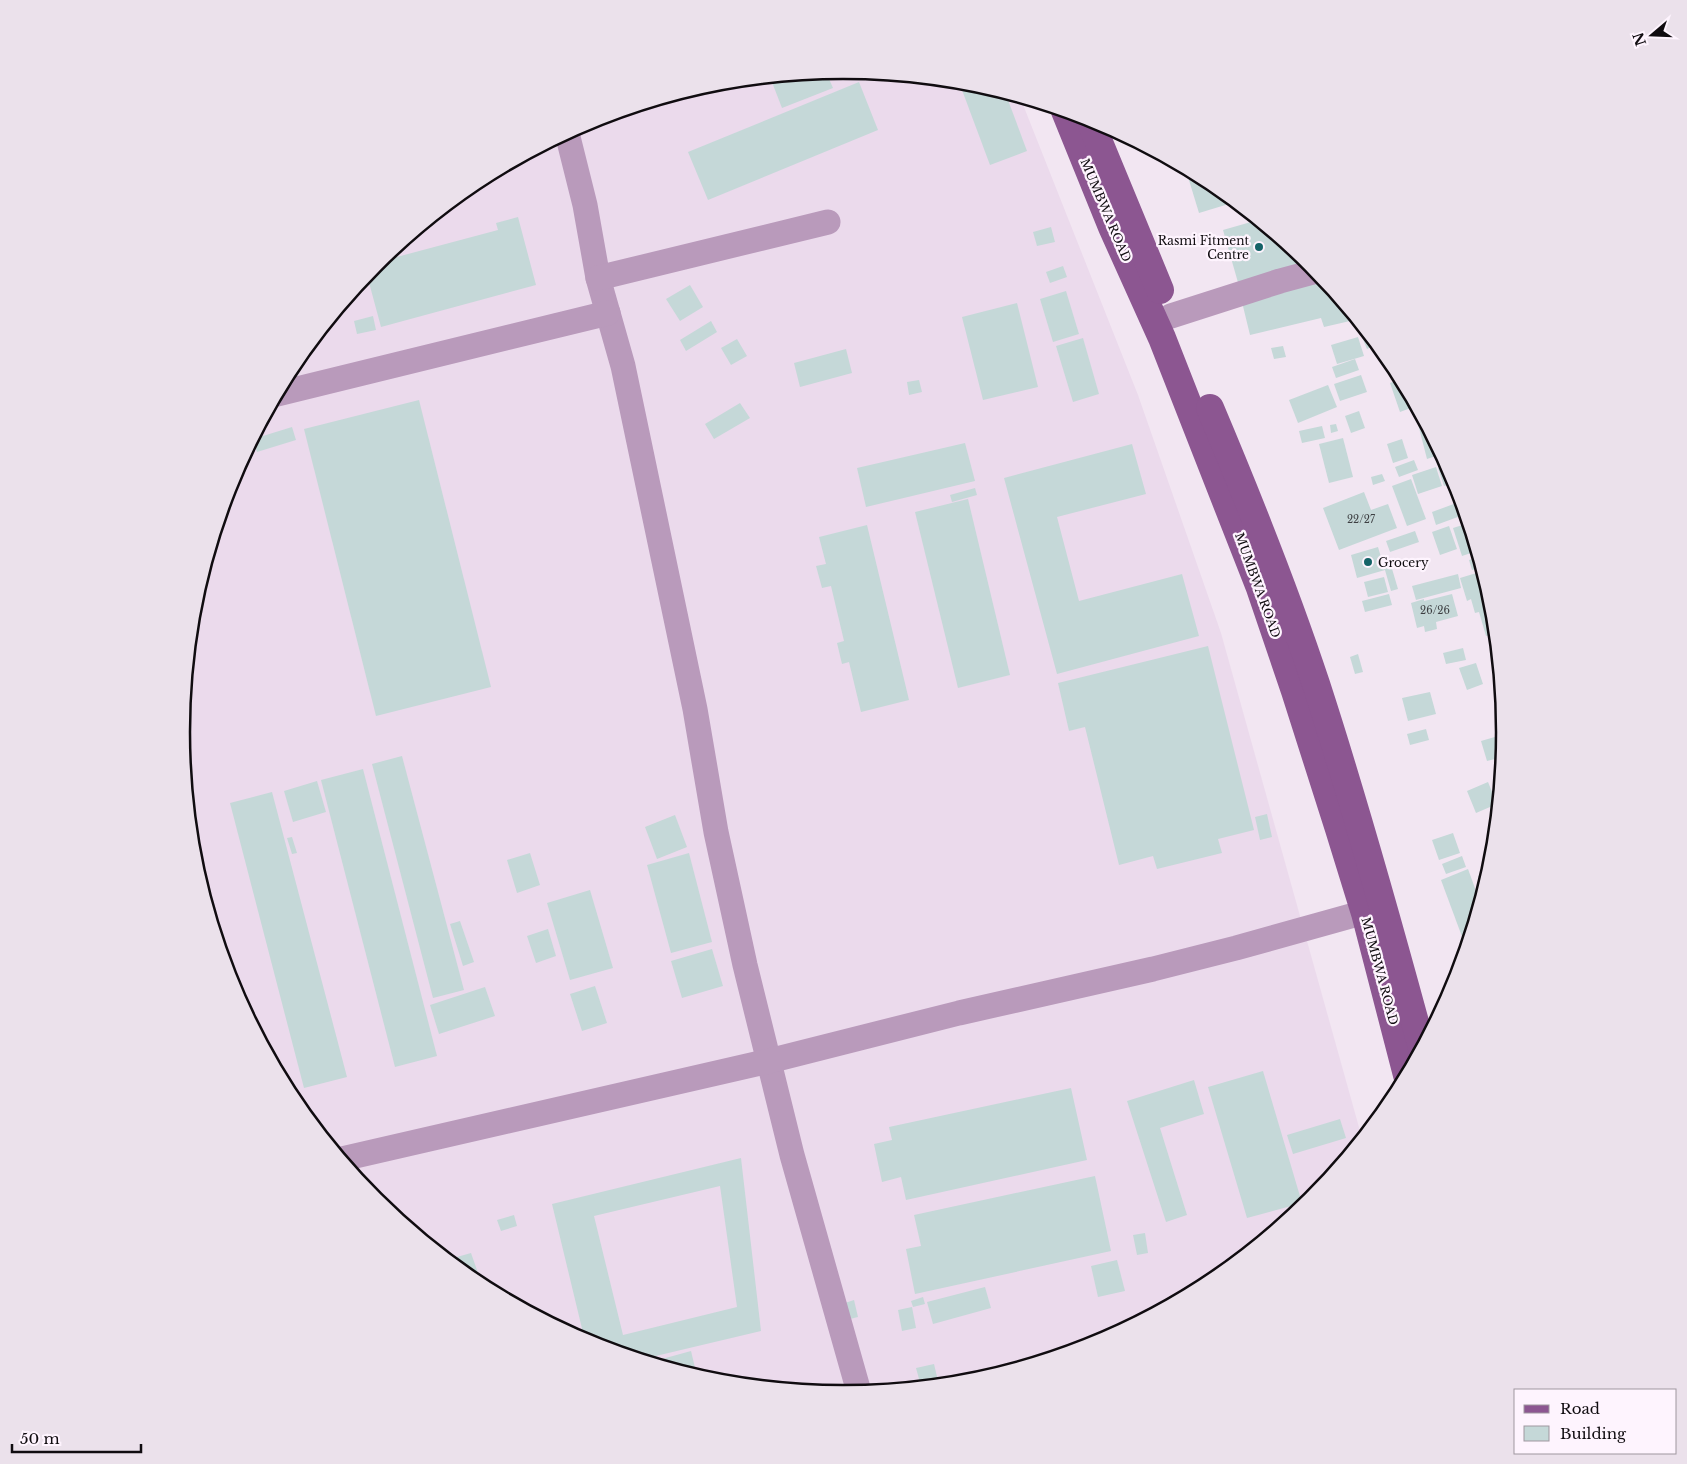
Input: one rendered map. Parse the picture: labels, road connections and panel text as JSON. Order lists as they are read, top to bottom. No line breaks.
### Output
{"streets":{"main road":["MUMBWA ROAD"]},"places":["Rasmi Fitment Centre","Grocery"],"house_numbers":["22/27","26/26"],"legend":["Road","Building"],"scale_bar":"50 m","north":"left"}
